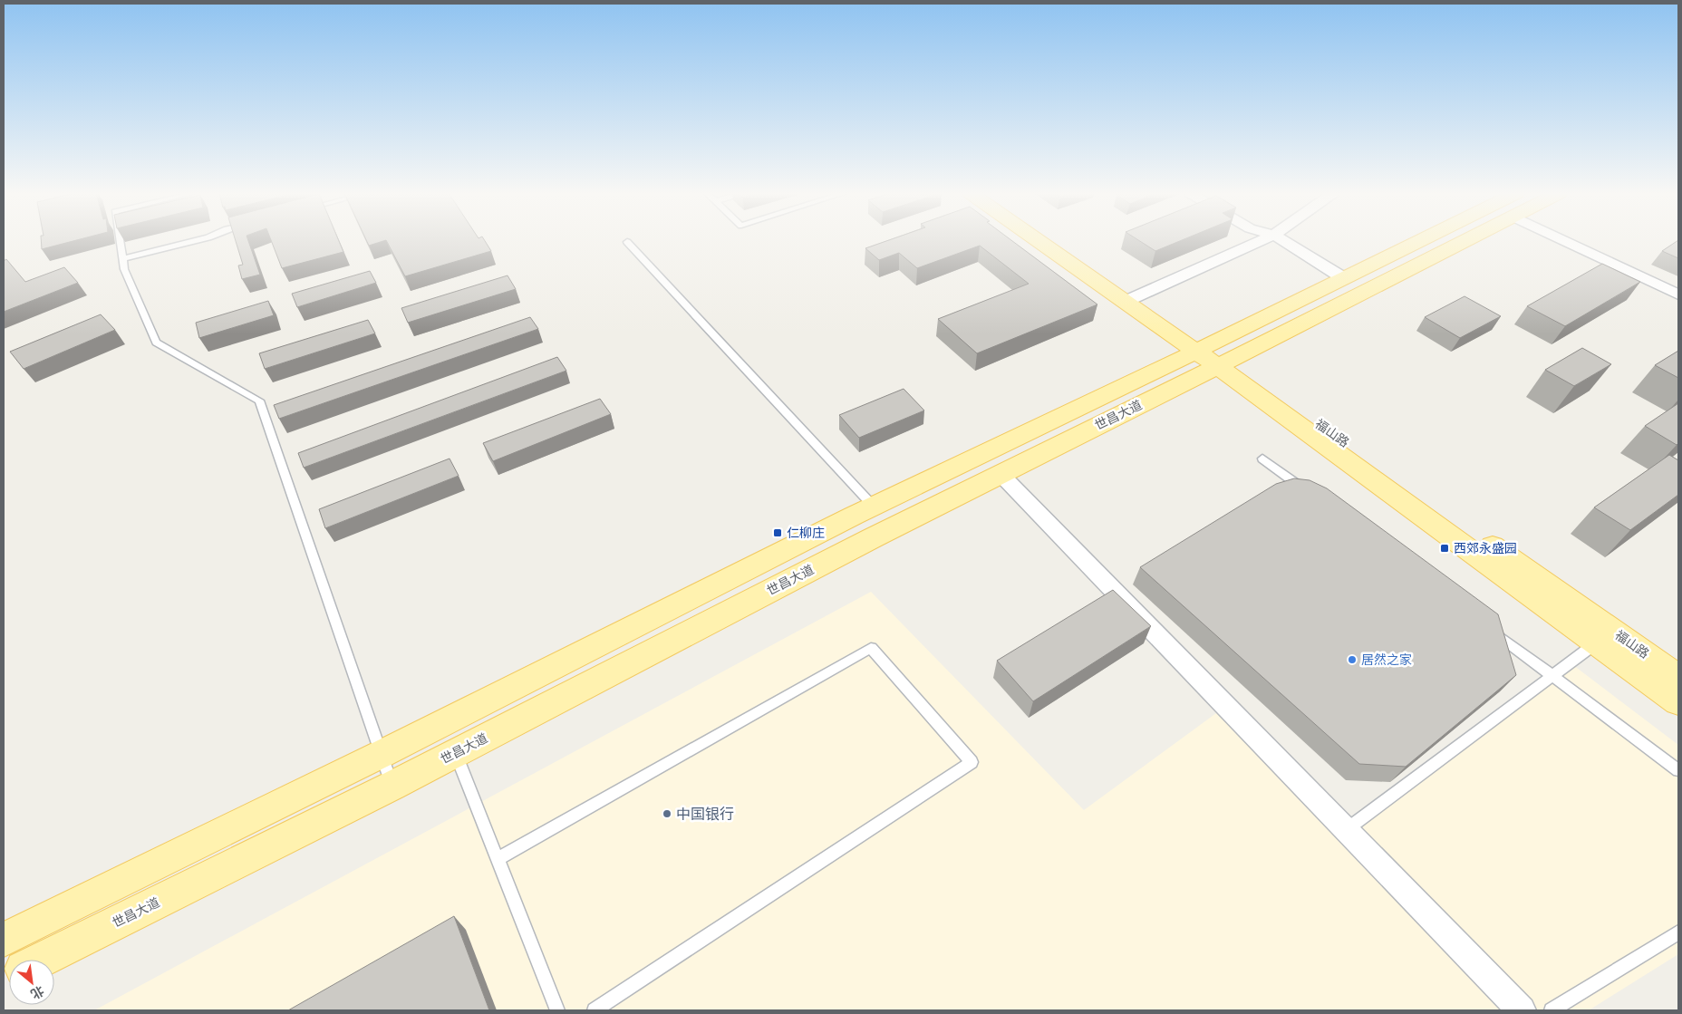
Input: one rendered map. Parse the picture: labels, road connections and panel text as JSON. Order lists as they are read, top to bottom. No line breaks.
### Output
{"streets":{"main road":["世昌大道","福山路"]},"places":{"transit":["仁柳庄","西郊永盛园"],"other":["居然之家","中国银行"]},"north":"bottom right"}
